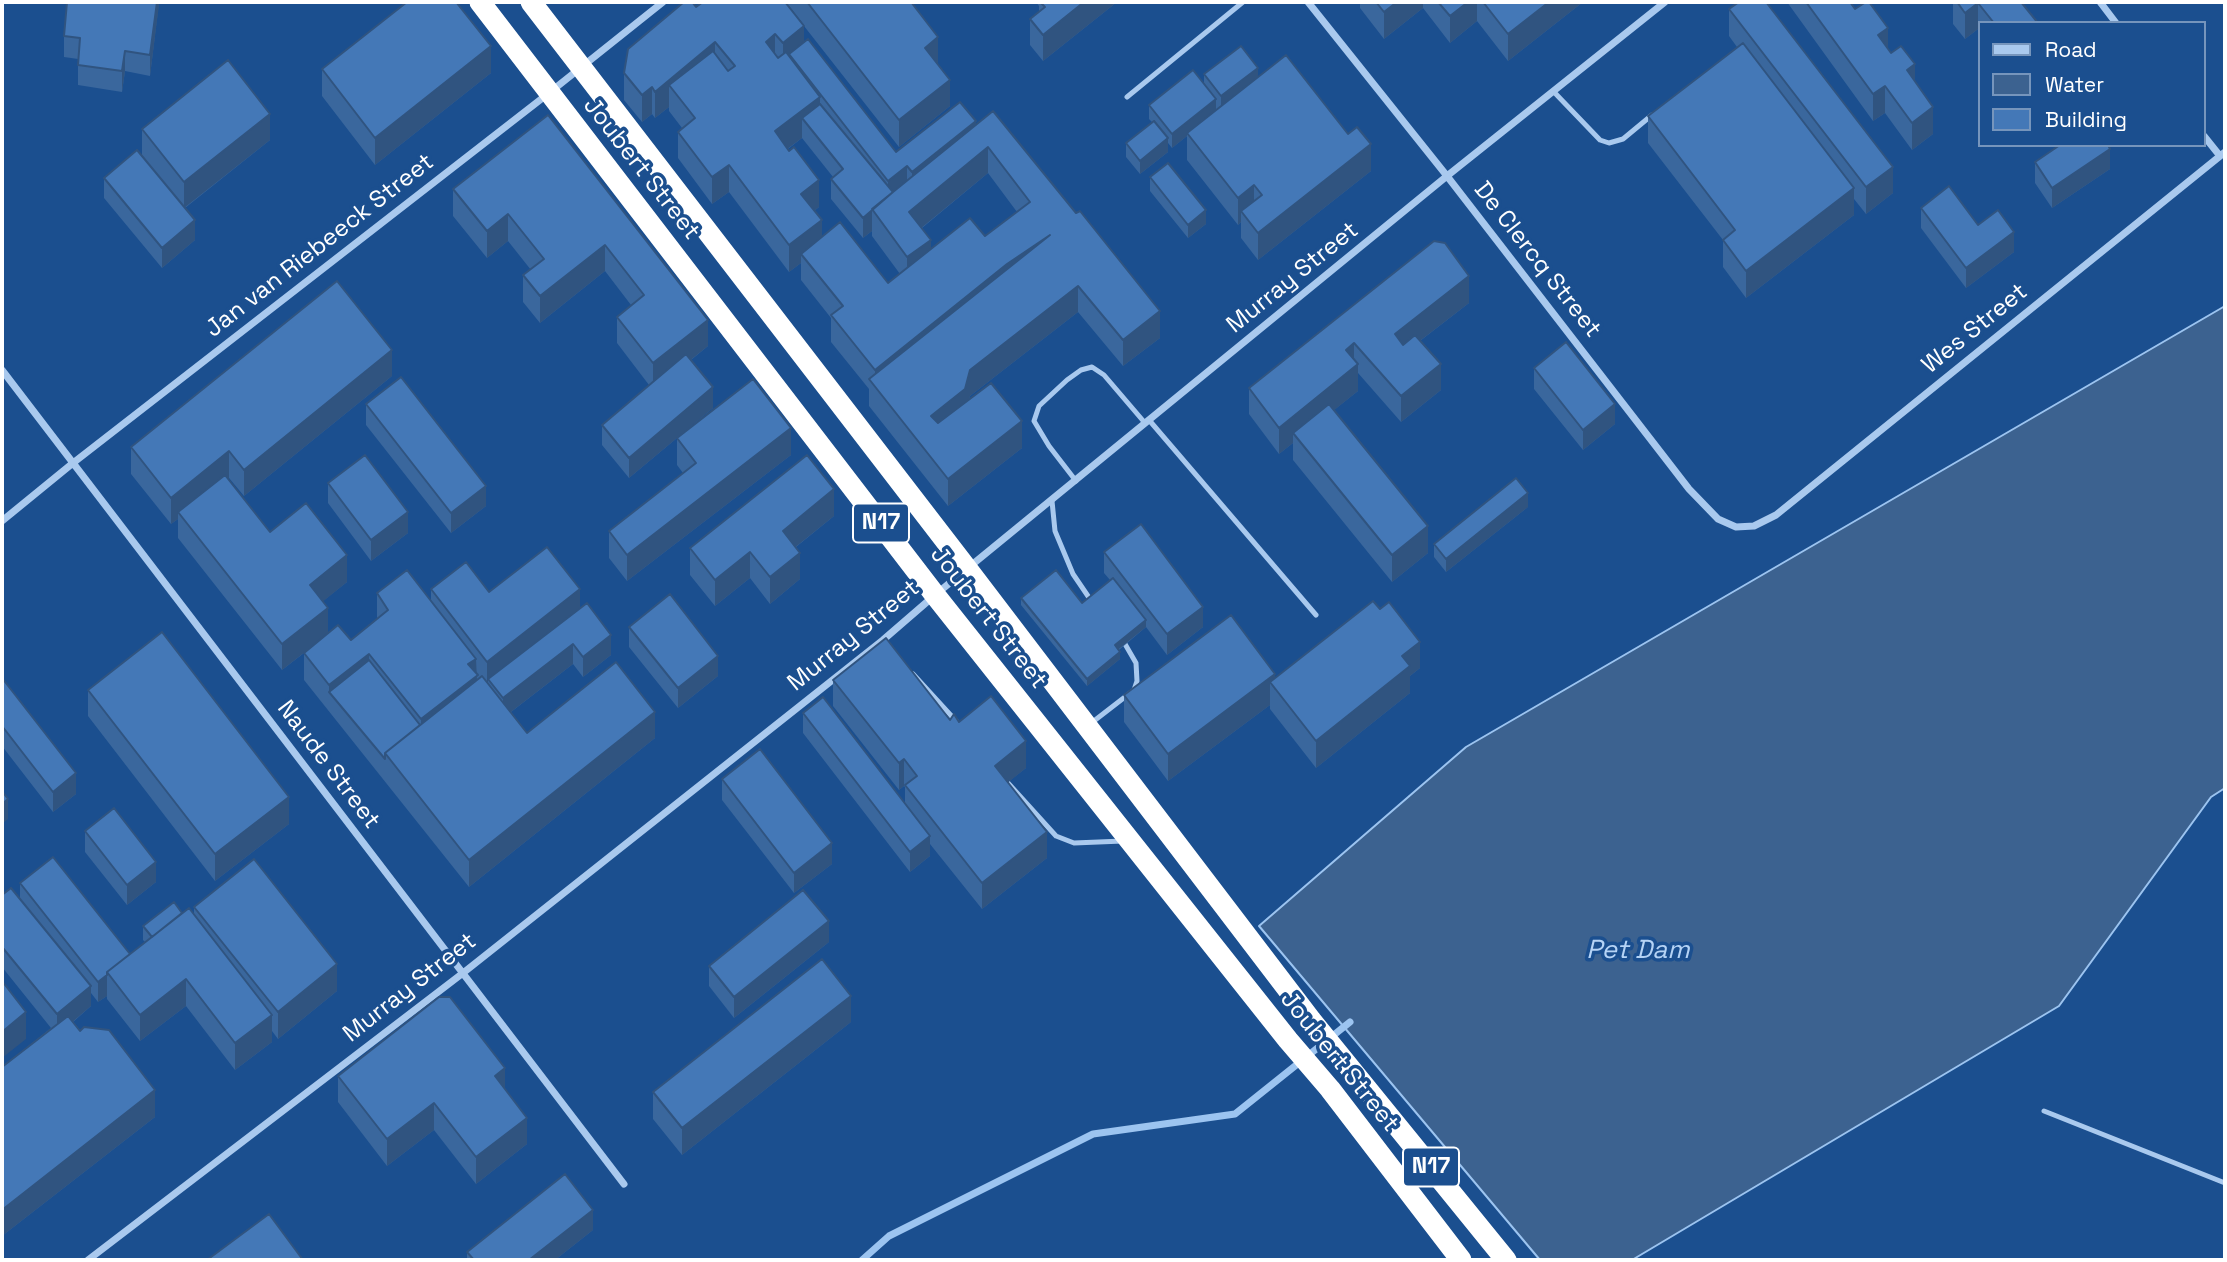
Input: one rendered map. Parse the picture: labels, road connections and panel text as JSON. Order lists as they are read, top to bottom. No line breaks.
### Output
{"streets":{"highway":["Joubert Street","N17"],"street":["Jan van Riebeeck Street","De Clercq Street","Murray Street","Wes Street","Naude Street"]},"crossings":[["Joubert Street","Jan van Riebeeck Street"],["Joubert Street","Murray Street"],["Jan van Riebeeck Street","Naude Street"],["De Clercq Street","Murray Street"],["De Clercq Street","Wes Street"],["Murray Street","Naude Street"]],"water":["Pet Dam"],"legend":["Road","Water","Building"]}
